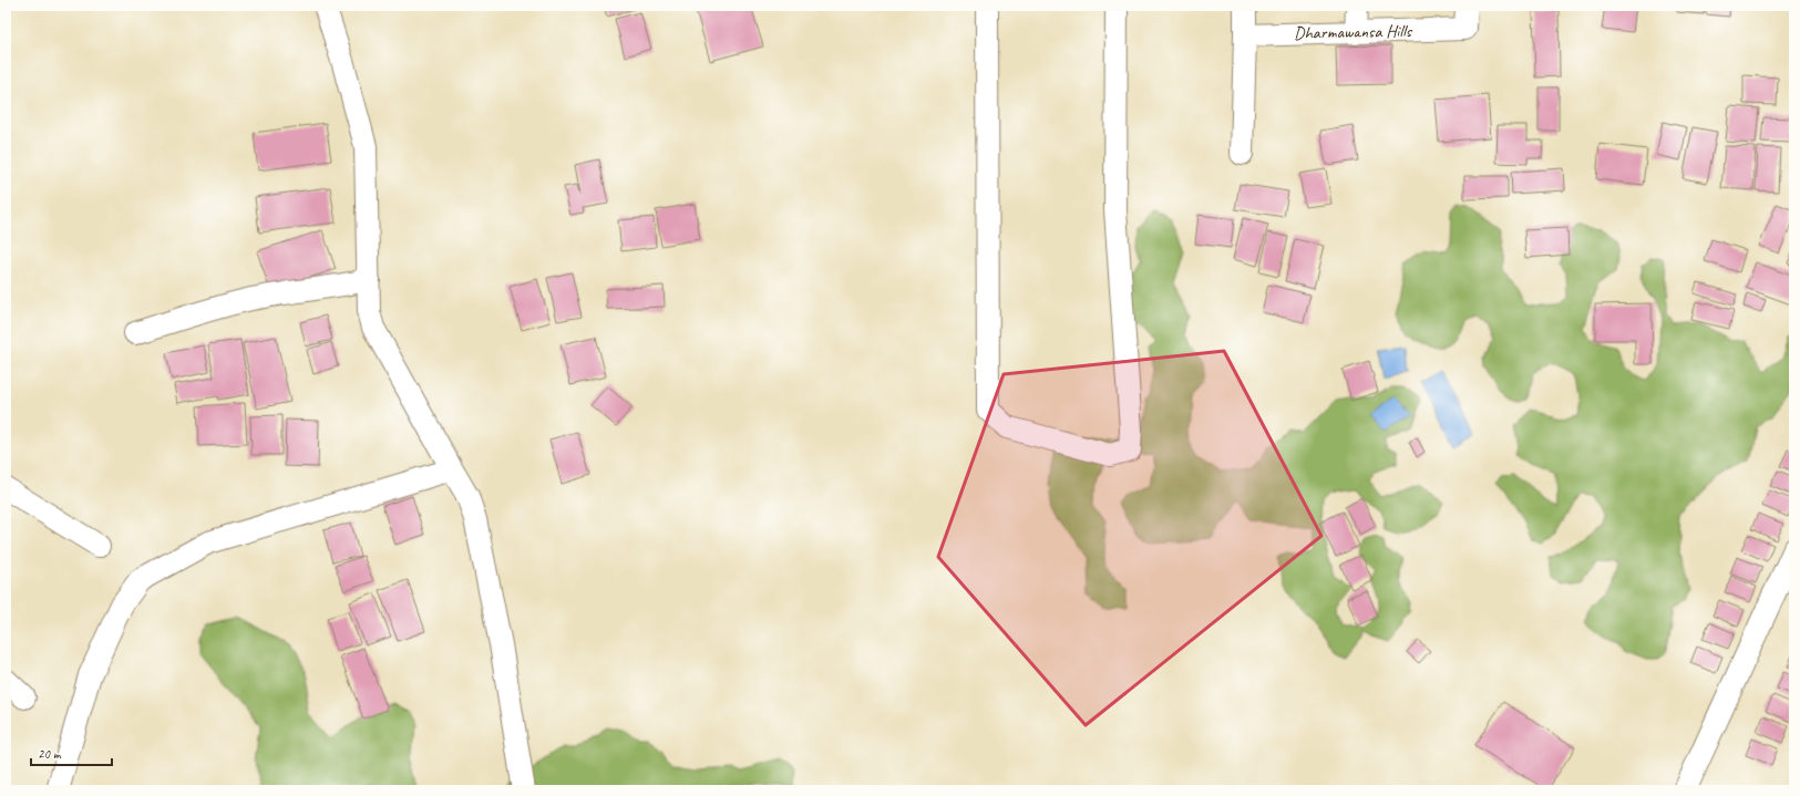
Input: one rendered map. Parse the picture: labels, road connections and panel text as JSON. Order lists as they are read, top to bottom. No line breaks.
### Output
{"streets":{"street":["Dharmawansa Hills"]},"scale_bar":"20 m"}
